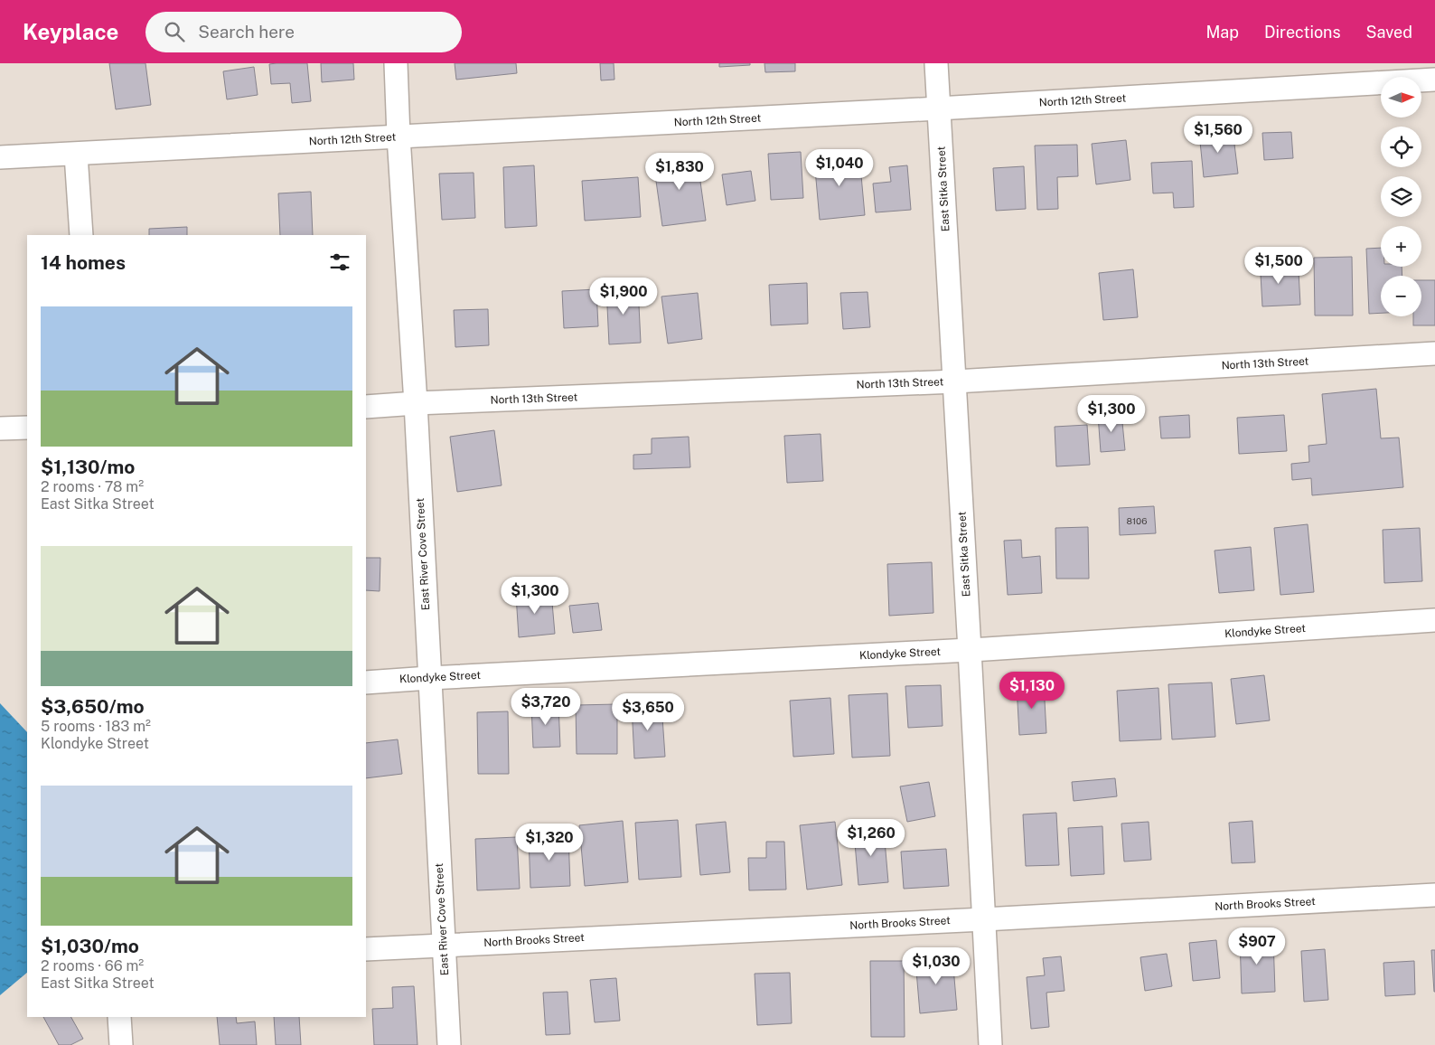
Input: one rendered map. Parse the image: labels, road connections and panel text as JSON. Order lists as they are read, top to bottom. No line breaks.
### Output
{"streets":{"street":["North 12th Street","East Sitka Street","North 13th Street","East River Cove Street","Klondyke Street","North Brooks Street"]},"crossings":[["North 12th Street","East Sitka Street"],["North 12th Street","East River Cove Street"],["East Sitka Street","North 13th Street"],["East Sitka Street","Klondyke Street"],["East Sitka Street","North Brooks Street"],["North 13th Street","East River Cove Street"],["East River Cove Street","Klondyke Street"],["East River Cove Street","North Brooks Street"]],"house_numbers":["8106"],"north":"right","page":{"header":"Keyplace","search":"Search here","nav":["Map","Directions","Saved"],"map_buttons":["+","−"],"price":["$1,560","$1,040","$1,830","$1,500","$1,900","$1,300","$1,300","$1,130","$3,720","$3,650","$1,260","$1,320","$907","$1,030"],"heading":"14 homes","list":[{"name":"$1,130/mo","note":"2 rooms · 78 m² · East Sitka Street"},{"name":"$3,650/mo","note":"5 rooms · 183 m² · Klondyke Street"},{"name":"$1,030/mo","note":"2 rooms · 66 m² · East Sitka Street"}]}}
